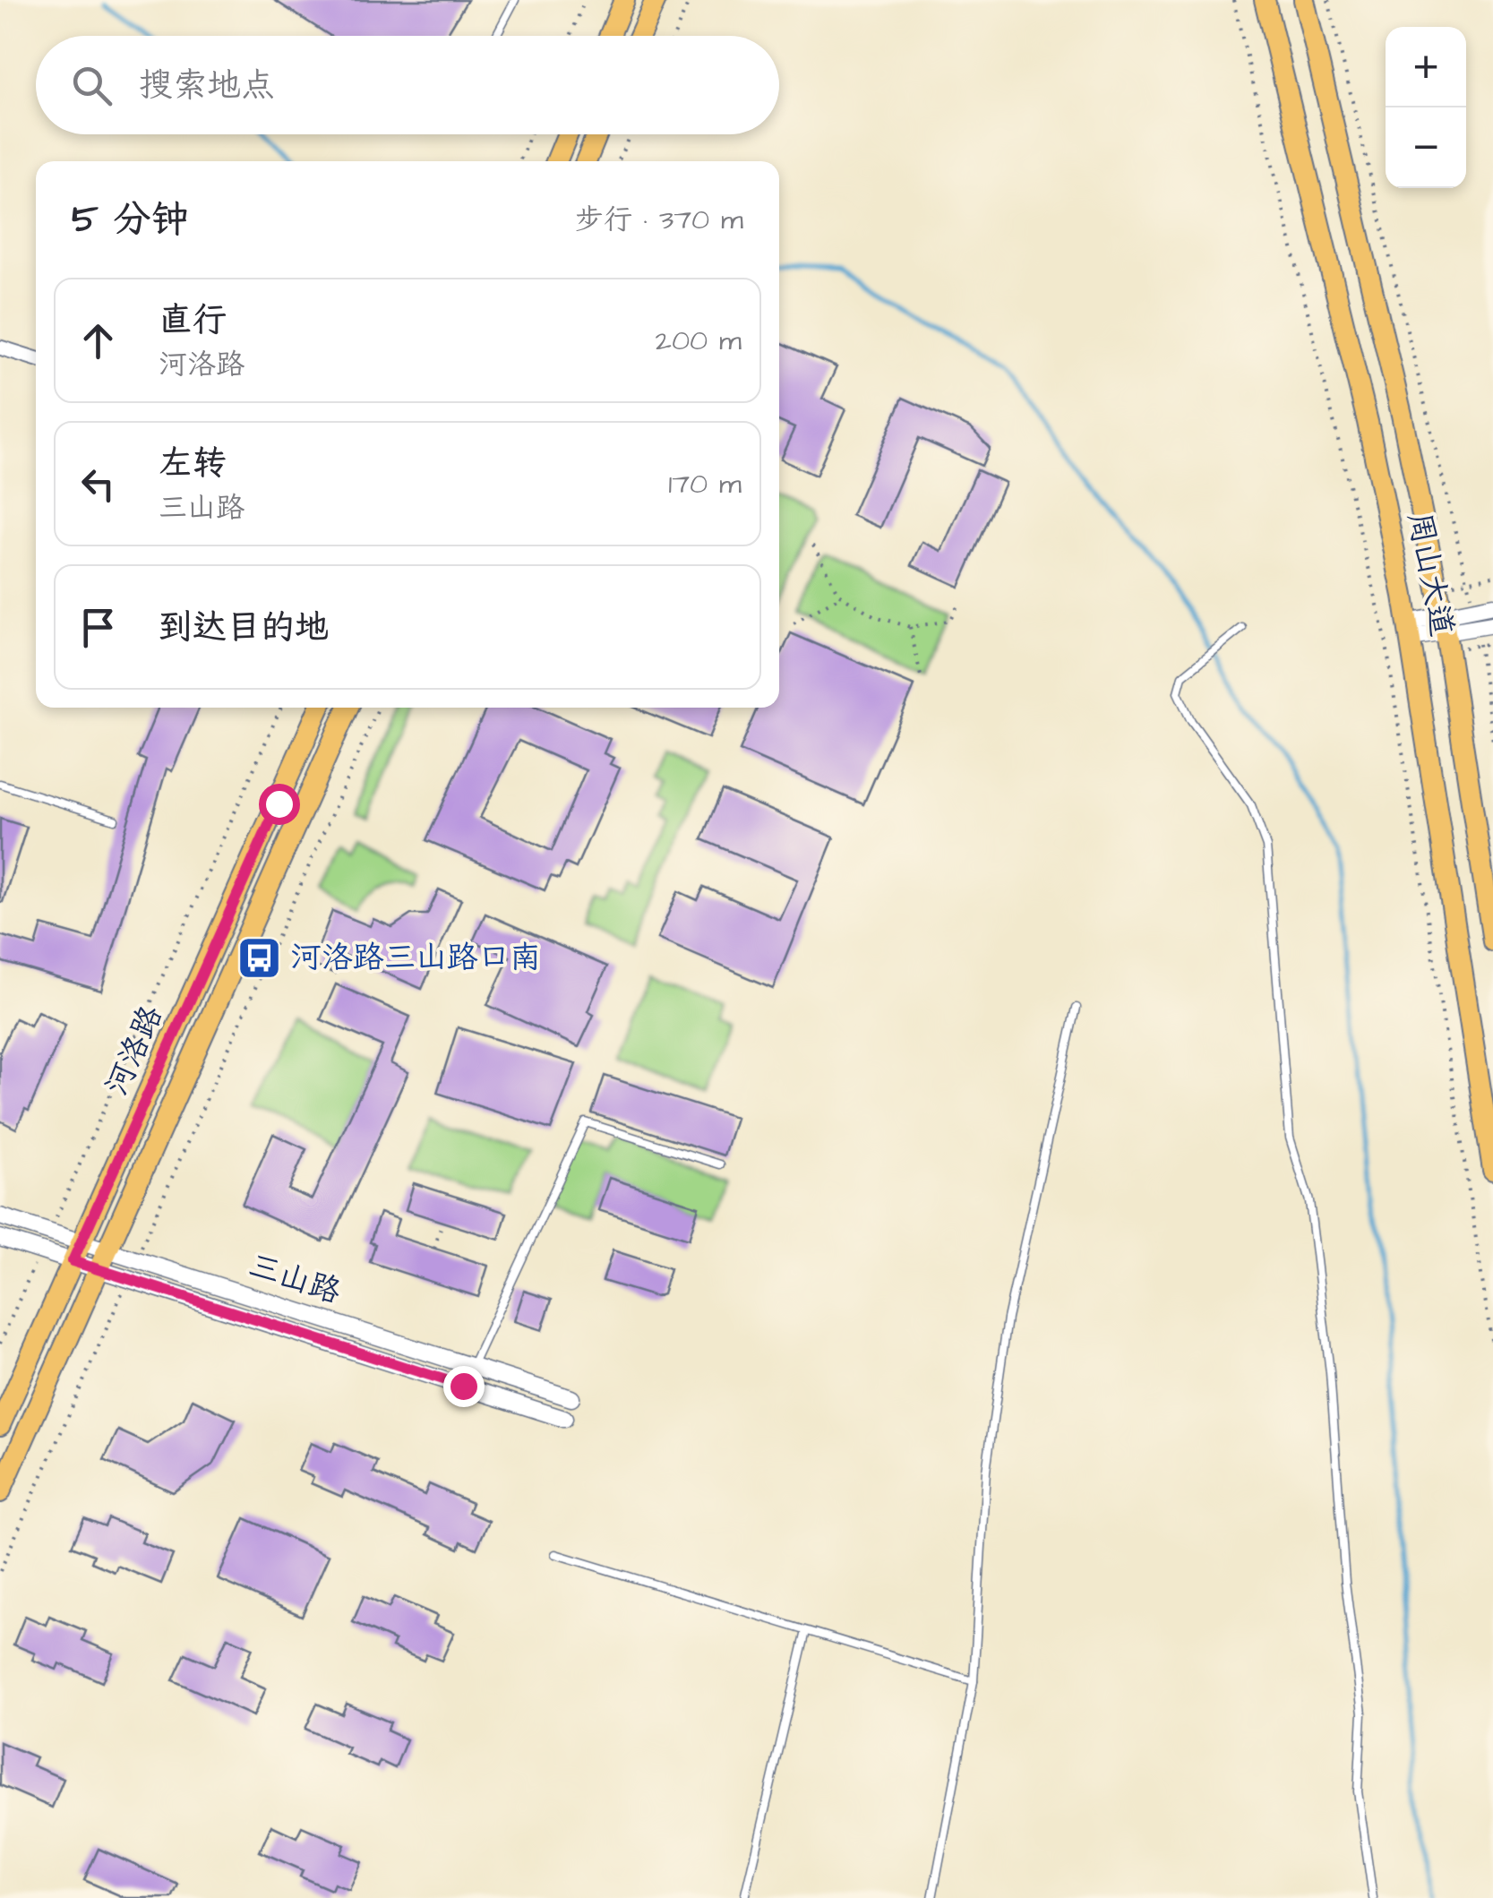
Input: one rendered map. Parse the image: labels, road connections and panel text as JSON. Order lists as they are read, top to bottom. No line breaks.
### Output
{"streets":{"main road":["周山大道","河洛路"],"street":["三山路"]},"crossings":[["河洛路","三山路"]],"places":{"bus stop":["河洛路三山路口南"]},"page":{"map_buttons":["+","−"],"search":"搜索地点","heading":["5 分钟","步行 · 370 m"],"list":[["直行","河洛路","200 m"],["左转","三山路","170 m"],"到达目的地"]}}
